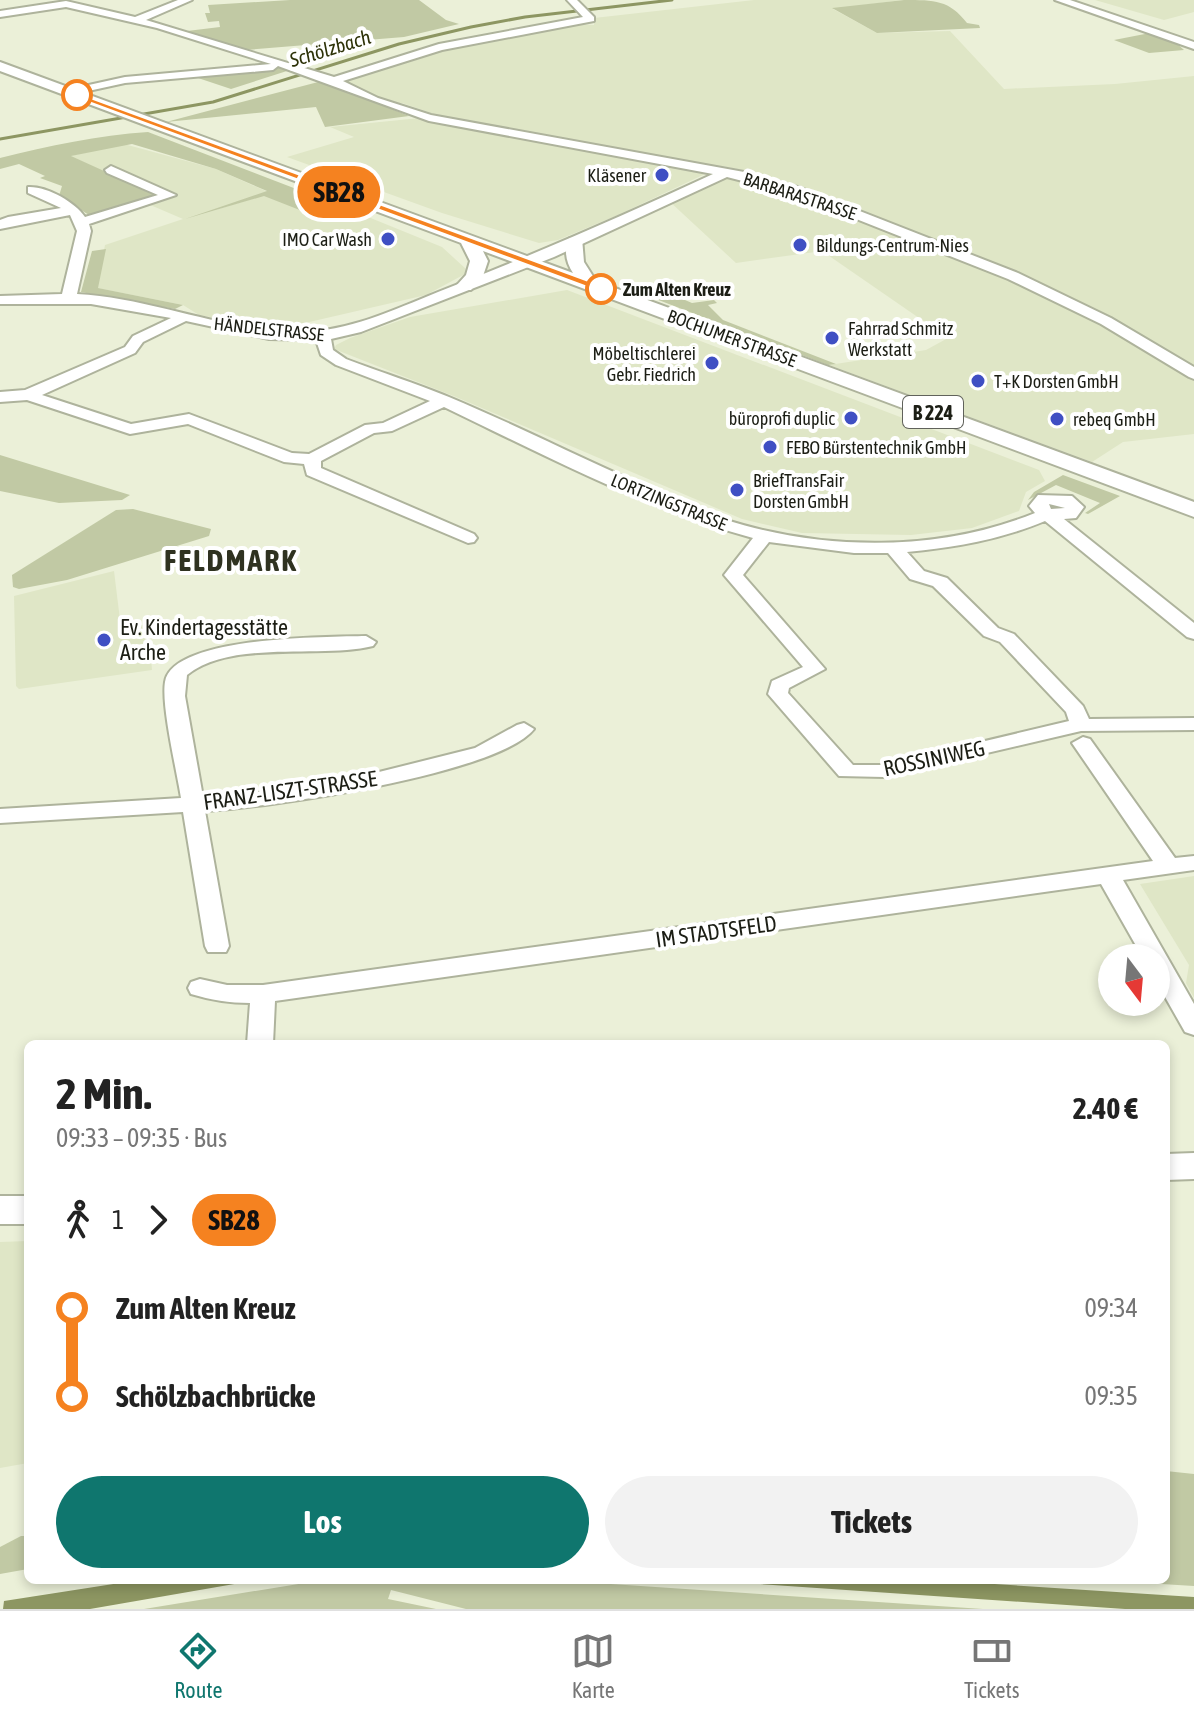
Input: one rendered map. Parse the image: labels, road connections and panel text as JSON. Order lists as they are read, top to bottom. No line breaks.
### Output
{"streets":{"main road":["BOCHUMER STRASSE","B 224"],"street":["BARBARASTRASSE","HÄNDELSTRASSE","LORTZINGSTRASSE","ROSSINIWEG","FRANZ-LISZT-STRASSE","IM STADTSFELD"]},"crossings":[["HÄNDELSTRASSE","BOCHUMER STRASSE"],["HÄNDELSTRASSE","LORTZINGSTRASSE"],["LORTZINGSTRASSE","ROSSINIWEG"]],"districts":["FELDMARK"],"water":["Schölzbach"],"places":["Kläsener","IMO Car Wash","Bildungs-Centrum-Nies","Zum Alten Kreuz","Fahrrad Schmitz Werkstatt","Möbeltischlerei Gebr. Fiedrich","T+K Dorsten GmbH","büroprofi duplic","rebeq GmbH","FEBO Bürstentechnik GmbH","BriefTransFair Dorsten GmbH","Ev. Kindertagesstätte Arche"],"lines":["bus line SB28"],"north":"bottom","page":{"on_map":"SB28","heading":["2 Min.","09:33 – 09:35 · Bus","2.40 €"],"legs":["1","SB28"],"list":[{"name":"Zum Alten Kreuz","value":"09:34"},{"name":"Schölzbachbrücke","value":"09:35"}],"buttons":["Los","Tickets"],"tabs":["Route","Karte","Tickets"]}}
